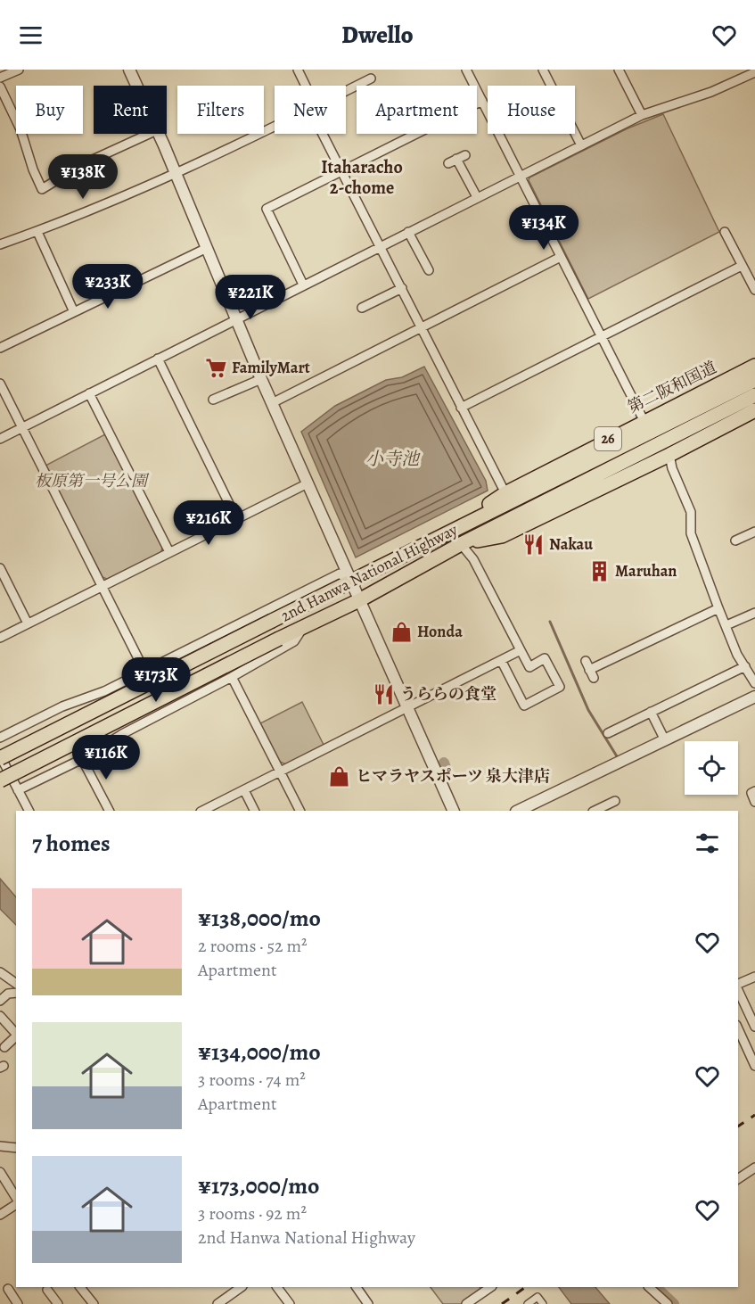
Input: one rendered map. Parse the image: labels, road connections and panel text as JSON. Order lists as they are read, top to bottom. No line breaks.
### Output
{"streets":{"highway":["第二阪和国道","26","2nd Hanwa National Highway"]},"crossings":[["第二阪和国道","2nd Hanwa National Highway"],["26","2nd Hanwa National Highway"]],"districts":["Itaharacho 2-chome"],"water":["小寺池"],"parks":["板原第一号公園"],"places":{"supermarket":["FamilyMart"],"restaurant":["Nakau","うららの食堂"],"building":["Maruhan"],"shop":["Honda","ヒマラヤスポーツ 泉大津店"]},"page":{"header":"Dwello","chip":["Buy","Rent","Filters","New","Apartment","House"],"price":["¥138K","¥134K","¥233K","¥221K","¥216K","¥173K","¥116K"],"heading":"7 homes","list":[{"name":"¥138,000/mo","note":"2 rooms · 52 m² · Apartment"},{"name":"¥134,000/mo","note":"3 rooms · 74 m² · Apartment"},{"name":"¥173,000/mo","note":"3 rooms · 92 m² · 2nd Hanwa National Highway"}]}}
